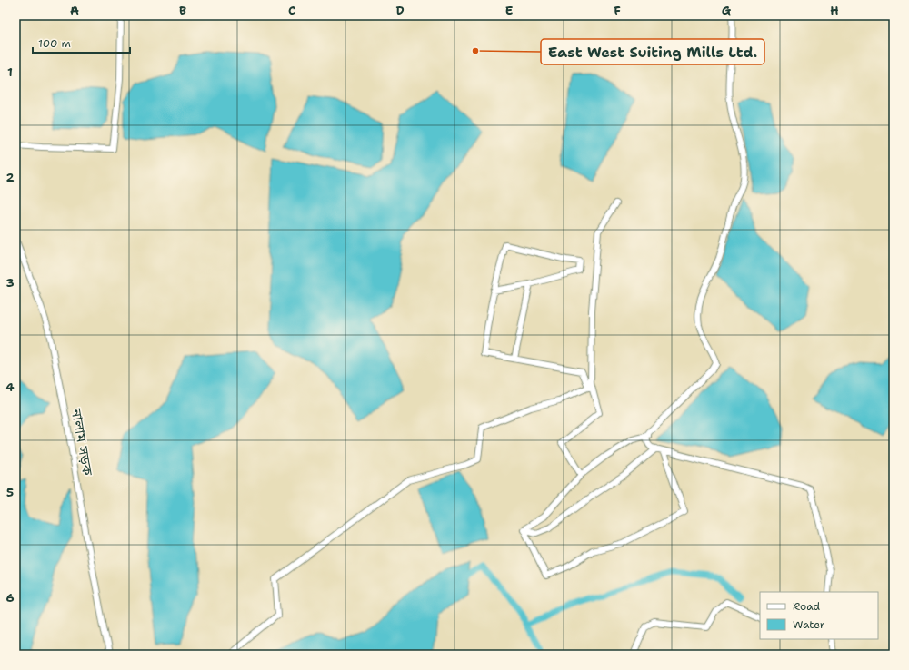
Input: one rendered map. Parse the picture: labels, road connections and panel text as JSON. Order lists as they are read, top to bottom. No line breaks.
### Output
{"streets":{"street":["নালাম সড়ক"]},"places":["East West Suiting Mills Ltd."],"legend":["Road","Water"],"scale_bar":"100 m","grid":{"columns":["A","B","C","D","E","F","G","H"],"rows":["1","2","3","4","5","6"]}}
